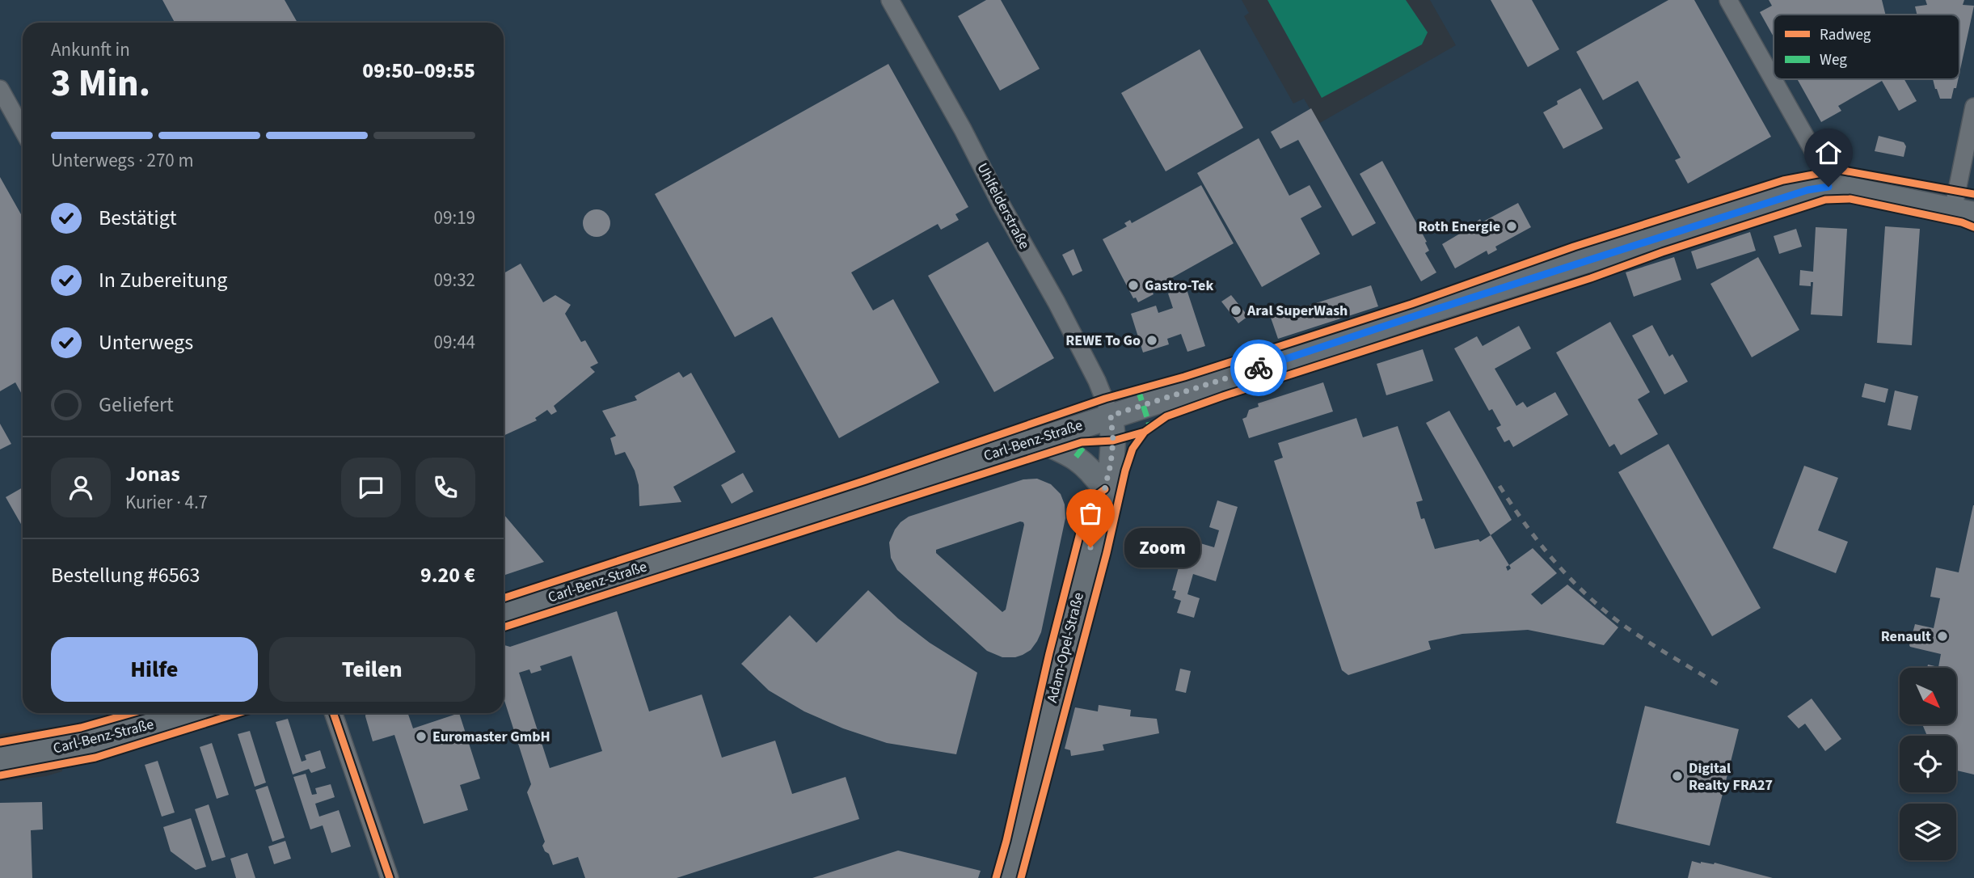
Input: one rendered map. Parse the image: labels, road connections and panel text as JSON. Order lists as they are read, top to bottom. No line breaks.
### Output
{"streets":{"main road":["Carl-Benz-Straße","Adam-Opel-Straße"],"street":["Uhlfelderstraße"]},"crossings":[["Uhlfelderstraße","Carl-Benz-Straße"],["Uhlfelderstraße","Adam-Opel-Straße"],["Carl-Benz-Straße","Adam-Opel-Straße"]],"places":["Roth Energie","Gastro-Tek","Aral SuperWash","REWE To Go","Zoom","Renault","Euromaster GmbH","Digital Realty FRA27"],"legend":["Radweg","Weg"],"north":"bottom right","page":{"heading":["3 Min.","Ankunft in","09:50–09:55"],"panel":["Jonas","Kurier · 4.7","Bestellung #6563","9.20 €"],"bar":"Unterwegs · 270 m","list":[["Bestätigt","09:19"],["In Zubereitung","09:32"],["Unterwegs","09:44"],"Geliefert"],"bubble":"Zoom","buttons":["Hilfe","Teilen"]}}
